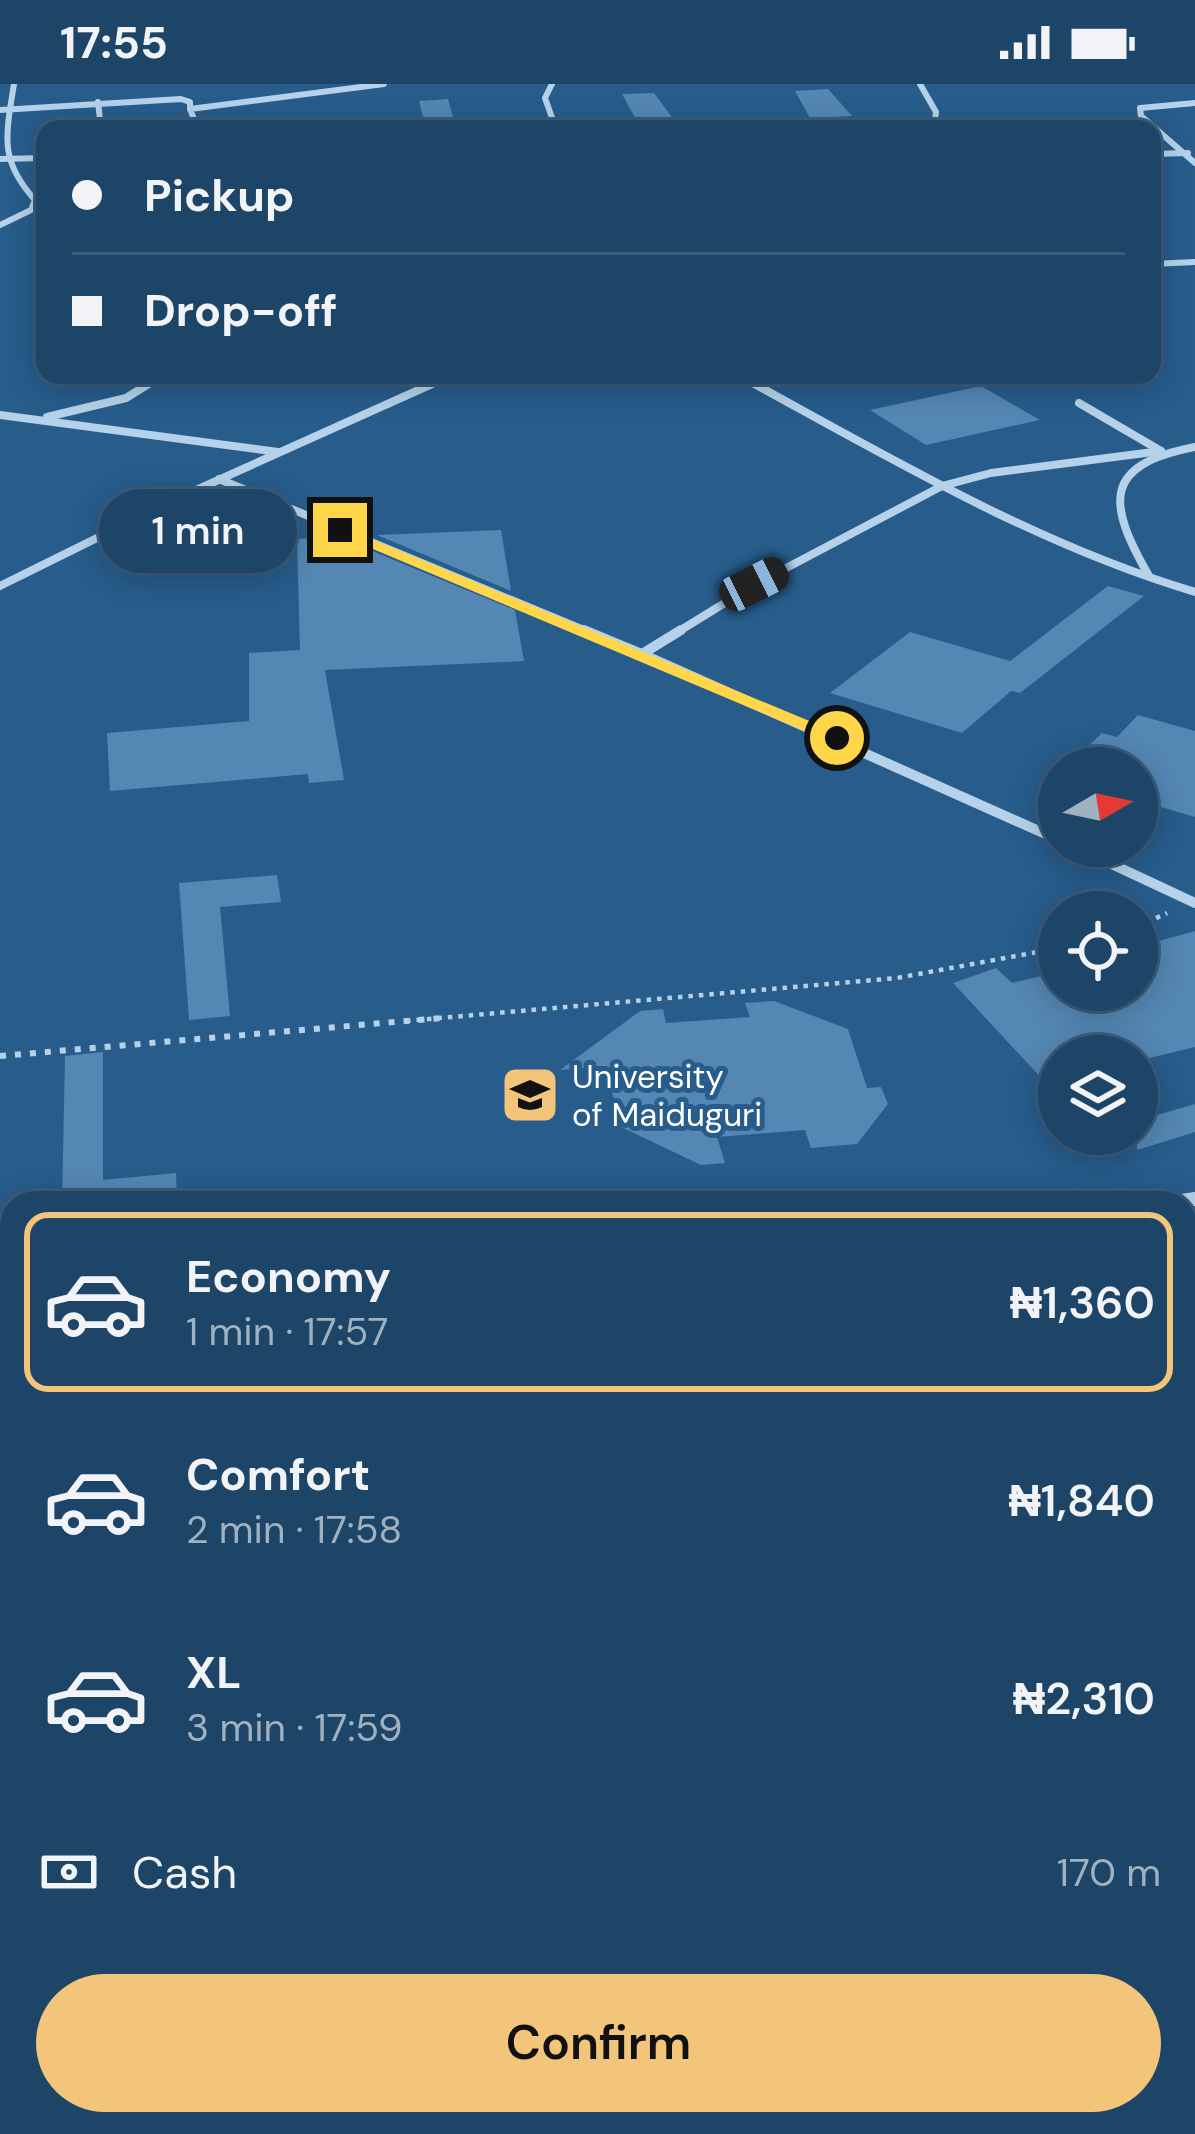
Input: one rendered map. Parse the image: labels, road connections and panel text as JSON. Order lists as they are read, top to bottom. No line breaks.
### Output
{"places":{"school or university":["University of Maiduguri"]},"north":"right","page":{"status":"17:55","banner":["Pickup","Drop-off"],"bubble":"1 min","list":[{"name":"Economy","note":"1 min · 17:57","value":"₦1,360"},{"name":"Comfort","note":"2 min · 17:58","value":"₦1,840"},{"name":"XL","note":"3 min · 17:59","value":"₦2,310"}],"pay":["Cash","170 m"],"buttons":"Confirm"}}
